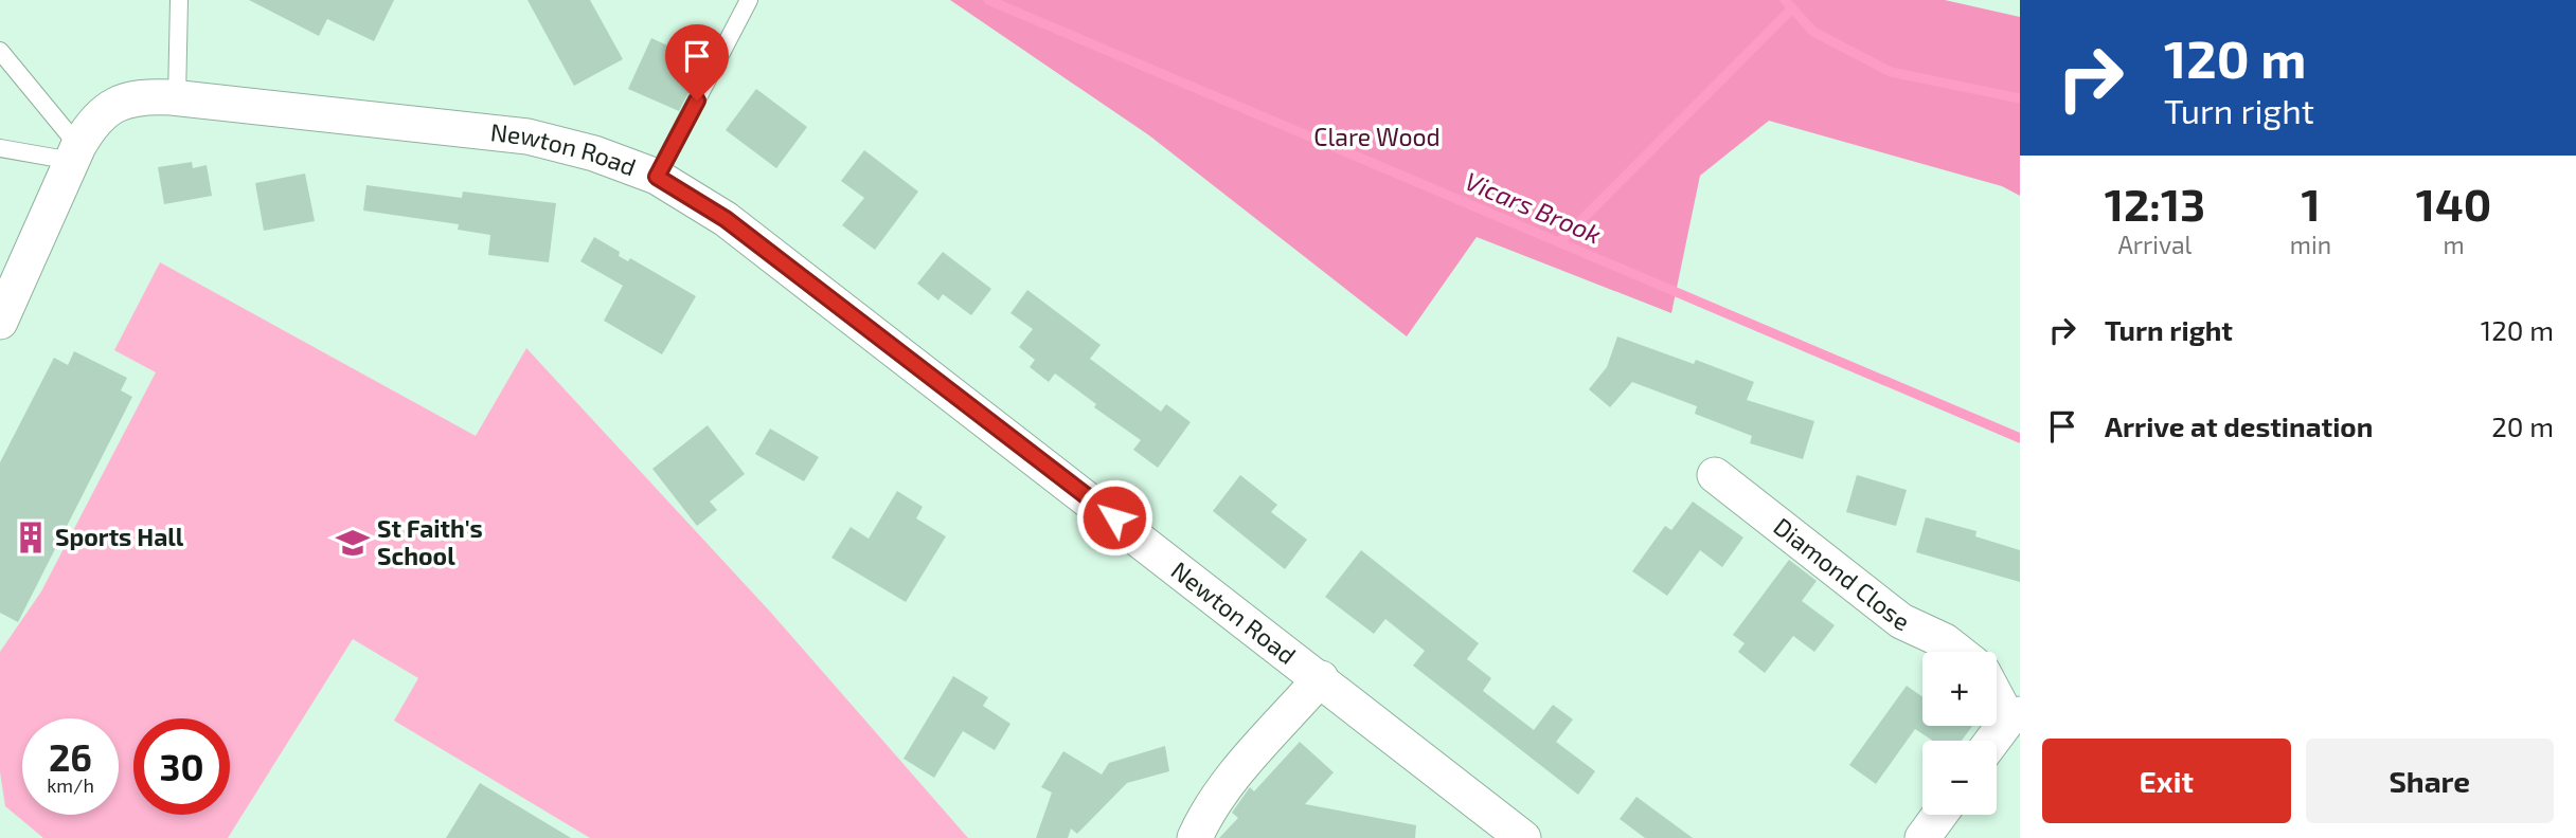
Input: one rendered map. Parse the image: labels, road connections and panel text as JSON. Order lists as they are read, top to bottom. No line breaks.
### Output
{"streets":{"street":["Newton Road","Diamond Close"]},"water":["Vicars Brook"],"parks":["Clare Wood"],"places":{"building":["Sports Hall"],"school or university":["St Faith's School"]},"page":{"turn":["120 m","Turn right"],"eta":["12:13","Arrival","1","min","140","m"],"list":[{"name":"Turn right","value":"120 m"},{"name":"Arrive at destination","value":"20 m"}],"map_buttons":["+","−"],"speed":"26 km/h","limit":"30","buttons":["Exit","Share"]}}
